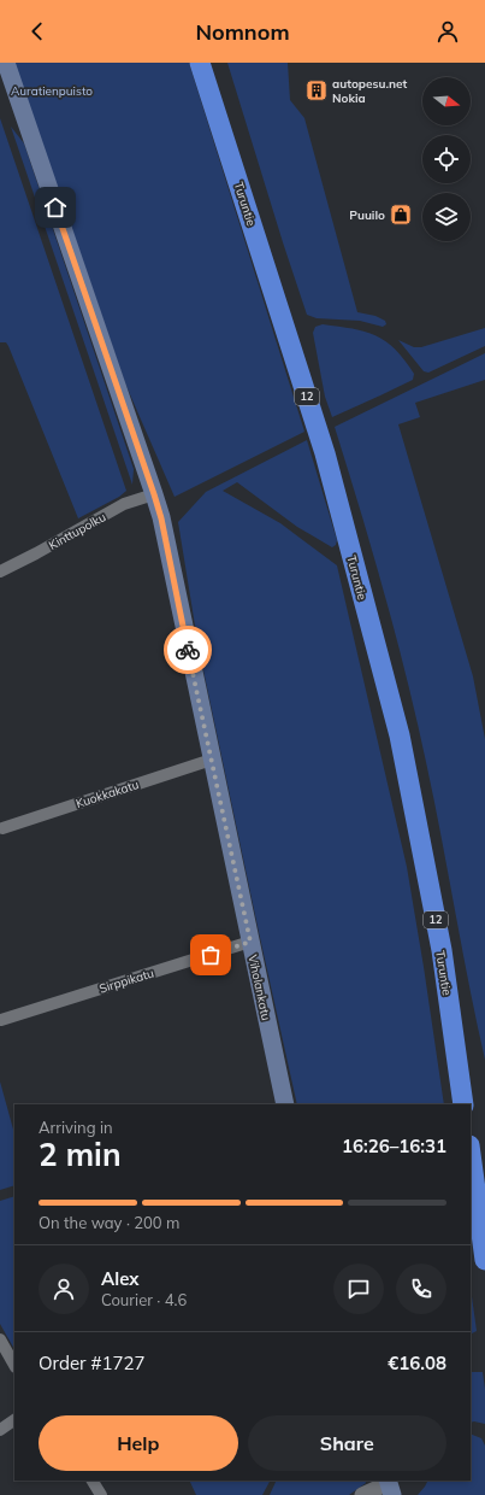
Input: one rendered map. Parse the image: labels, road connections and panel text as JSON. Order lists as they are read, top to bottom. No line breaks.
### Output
{"streets":{"highway":["Turuntie","12"],"main road":["Viholankatu"],"street":["Kinttupolku","Kuokkakatu","Sirppikatu"]},"crossings":[["Kinttupolku","Viholankatu"],["Kuokkakatu","Viholankatu"],["Sirppikatu","Viholankatu"]],"parks":["Auratienpuisto"],"places":{"building":["autopesu.net Nokia"],"shop":["Puuilo"]},"north":"right","page":{"header":"Nomnom","heading":["2 min","Arriving in","16:26–16:31"],"panel":["Alex","Courier · 4.6","Order #1727","€16.08"],"bar":"On the way · 200 m","buttons":["Help","Share"]}}
